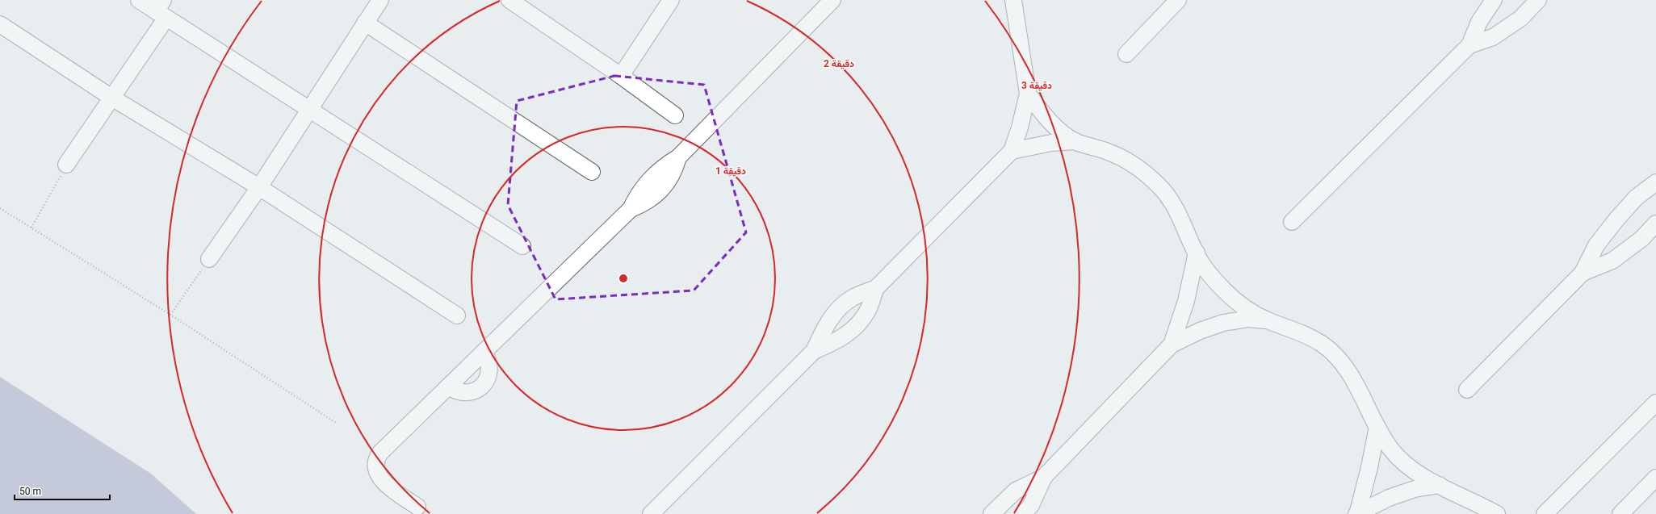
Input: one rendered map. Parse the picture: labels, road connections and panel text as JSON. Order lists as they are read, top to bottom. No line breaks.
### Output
{"scale_bar":"50 m","rings":["2 دقيقة","3 دقيقة","1 دقيقة"]}
